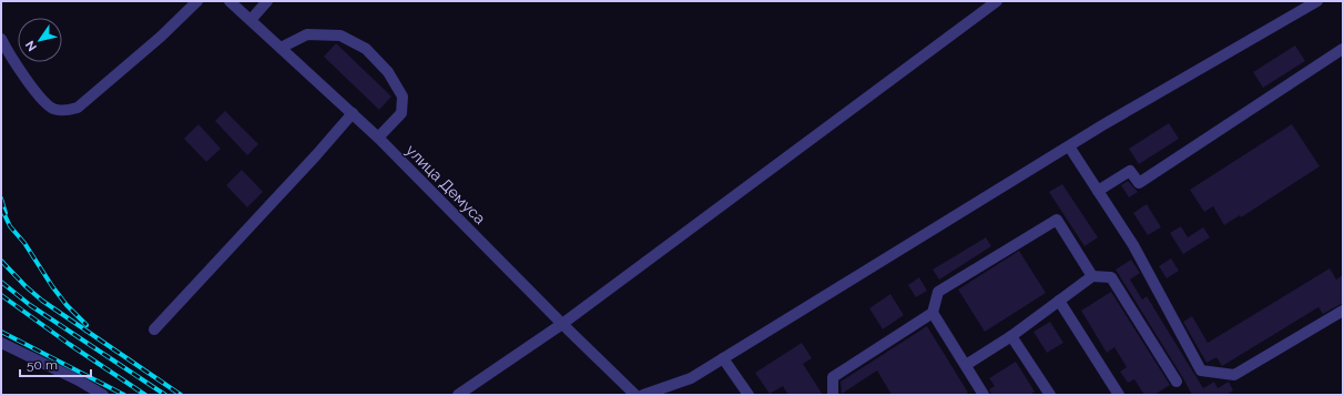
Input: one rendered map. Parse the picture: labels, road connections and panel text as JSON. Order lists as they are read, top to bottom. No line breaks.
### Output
{"streets":{"street":["улица Демуса"]},"scale_bar":"50 m","north":"bottom left"}
